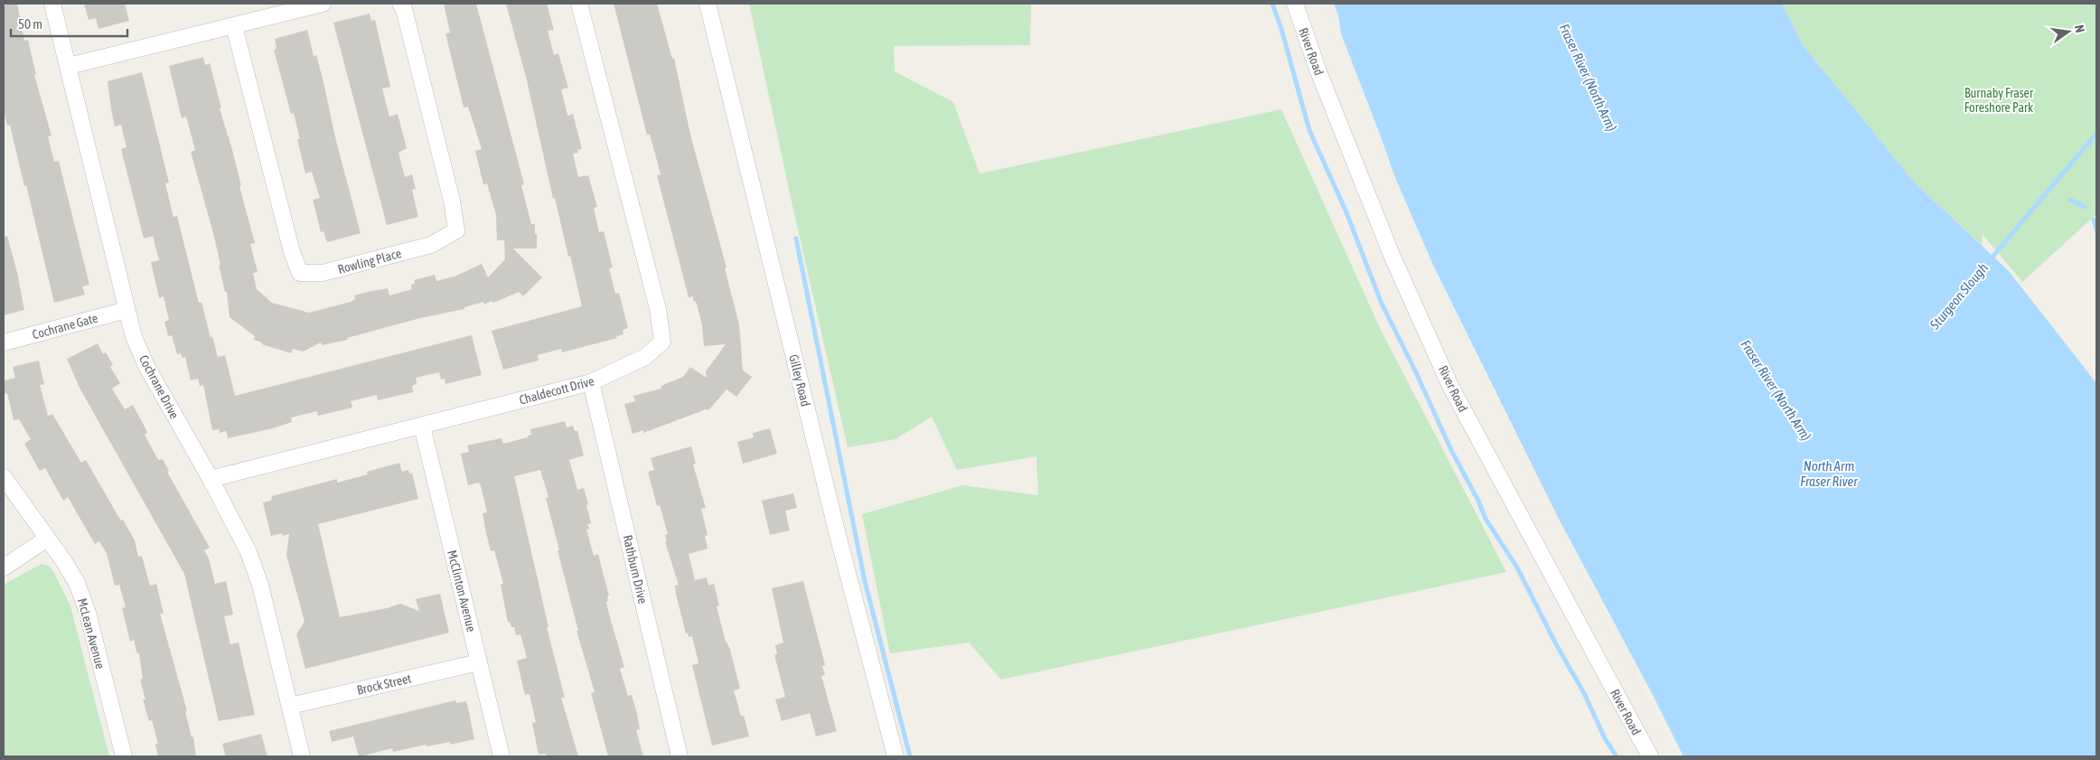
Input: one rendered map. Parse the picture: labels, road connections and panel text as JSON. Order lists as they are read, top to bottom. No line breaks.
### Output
{"streets":{"street":["River Road","Rowling Place","Cochrane Gate","Gilley Road","Cochrane Drive","Chaldecott Drive","Rathburn Drive","McClinton Avenue","McLean Avenue","Brock Street"]},"crossings":[["Cochrane Gate","Cochrane Drive"],["Cochrane Drive","Chaldecott Drive"],["Cochrane Drive","Brock Street"],["Chaldecott Drive","Rathburn Drive"],["Chaldecott Drive","McClinton Avenue"],["McClinton Avenue","Brock Street"]],"water":["Fraser River (North Arm)","Sturgeon Slough","North Arm Fraser River"],"parks":["Burnaby Fraser Foreshore Park"],"scale_bar":"50 m","north":"right"}
